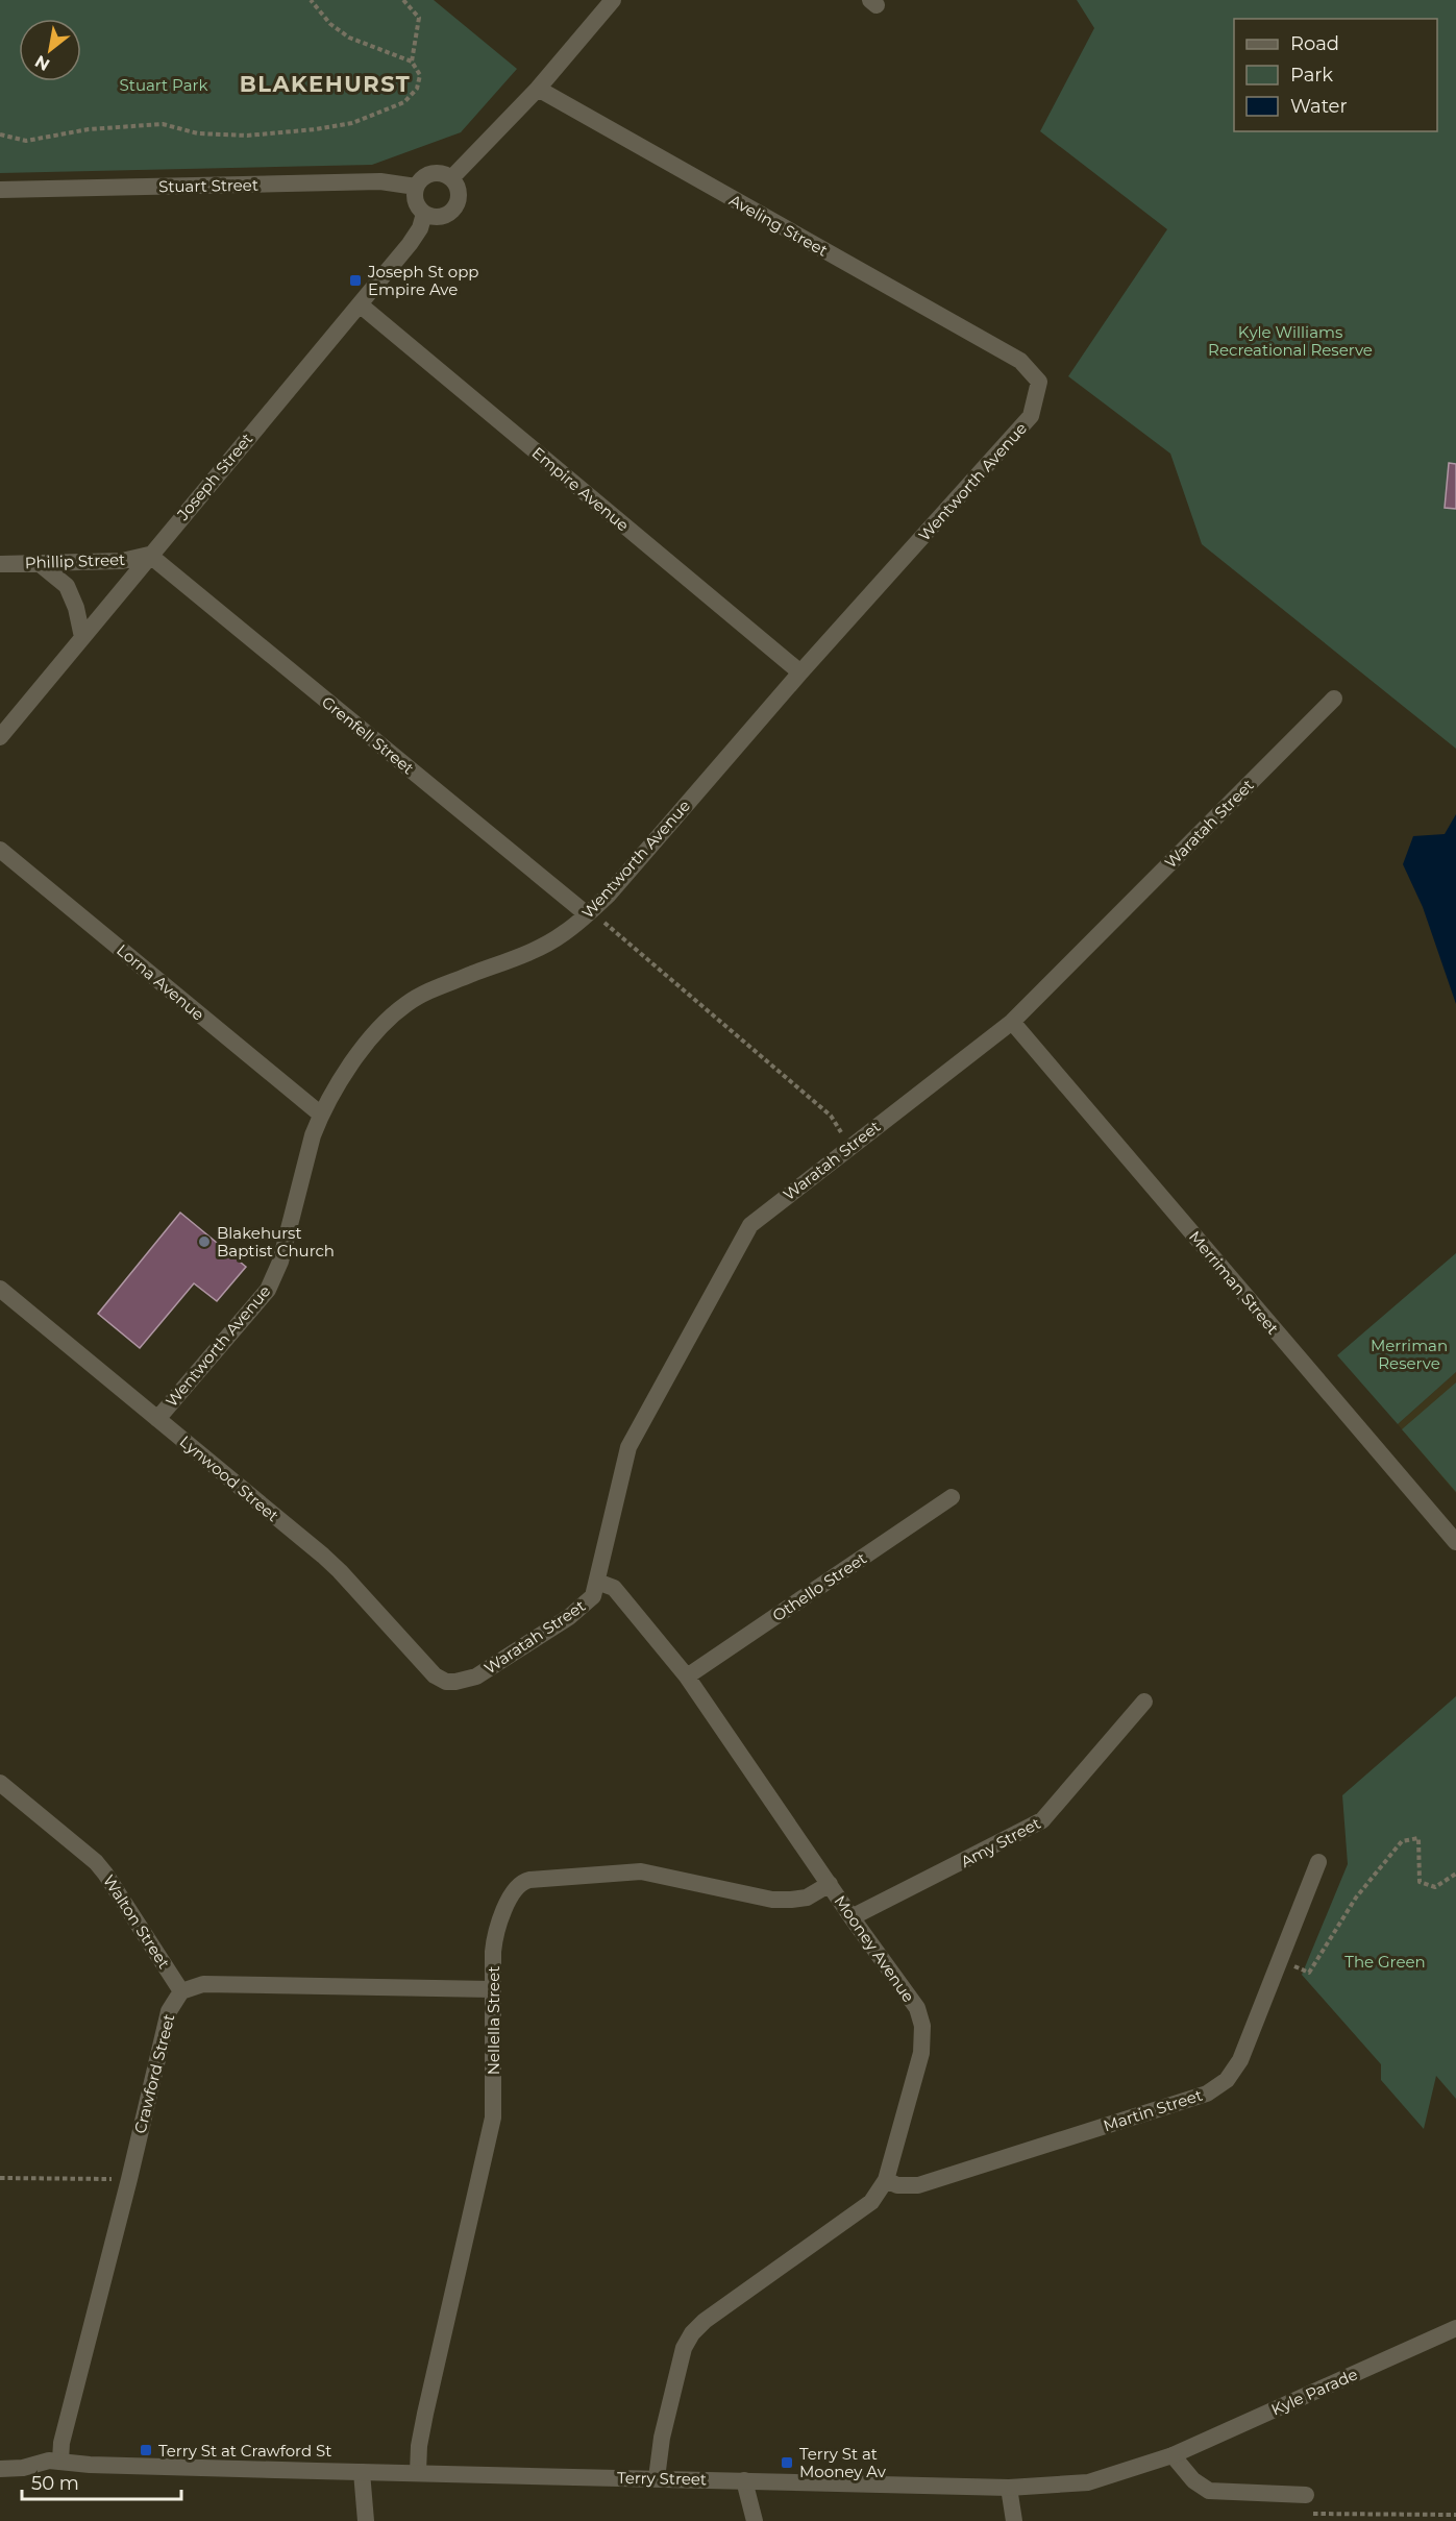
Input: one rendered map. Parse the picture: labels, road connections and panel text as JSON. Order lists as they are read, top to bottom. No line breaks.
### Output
{"streets":{"street":["Stuart Street","Aveling Street","Joseph Street","Wentworth Avenue","Empire Avenue","Phillip Street","Grenfell Street","Waratah Street","Lorna Avenue","Merriman Street","Lynwood Street","Othello Street","Amy Street","Walton Street","Mooney Avenue","Nellella Street","Crawford Street","Martin Street","Kyle Parade","Terry Street"]},"crossings":[["Stuart Street","Joseph Street"],["Aveling Street","Wentworth Avenue"],["Joseph Street","Empire Avenue"],["Joseph Street","Phillip Street"],["Joseph Street","Grenfell Street"],["Wentworth Avenue","Empire Avenue"],["Wentworth Avenue","Grenfell Street"],["Wentworth Avenue","Lorna Avenue"],["Wentworth Avenue","Lynwood Street"],["Phillip Street","Grenfell Street"],["Waratah Street","Merriman Street"],["Waratah Street","Lynwood Street"],["Waratah Street","Mooney Avenue"],["Othello Street","Mooney Avenue"],["Amy Street","Mooney Avenue"],["Walton Street","Crawford Street"],["Mooney Avenue","Nellella Street"],["Mooney Avenue","Martin Street"],["Mooney Avenue","Terry Street"],["Nellella Street","Terry Street"],["Crawford Street","Terry Street"],["Kyle Parade","Terry Street"]],"districts":["BLAKEHURST"],"parks":["Stuart Park","Kyle Williams Recreational Reserve","Merriman Reserve","The Green"],"places":{"transit":["Joseph St opp Empire Ave","Terry St at Crawford St","Terry St at Mooney Av"],"other":["Blakehurst Baptist Church"]},"legend":["Road","Park","Water"],"scale_bar":"50 m","north":"bottom left"}
